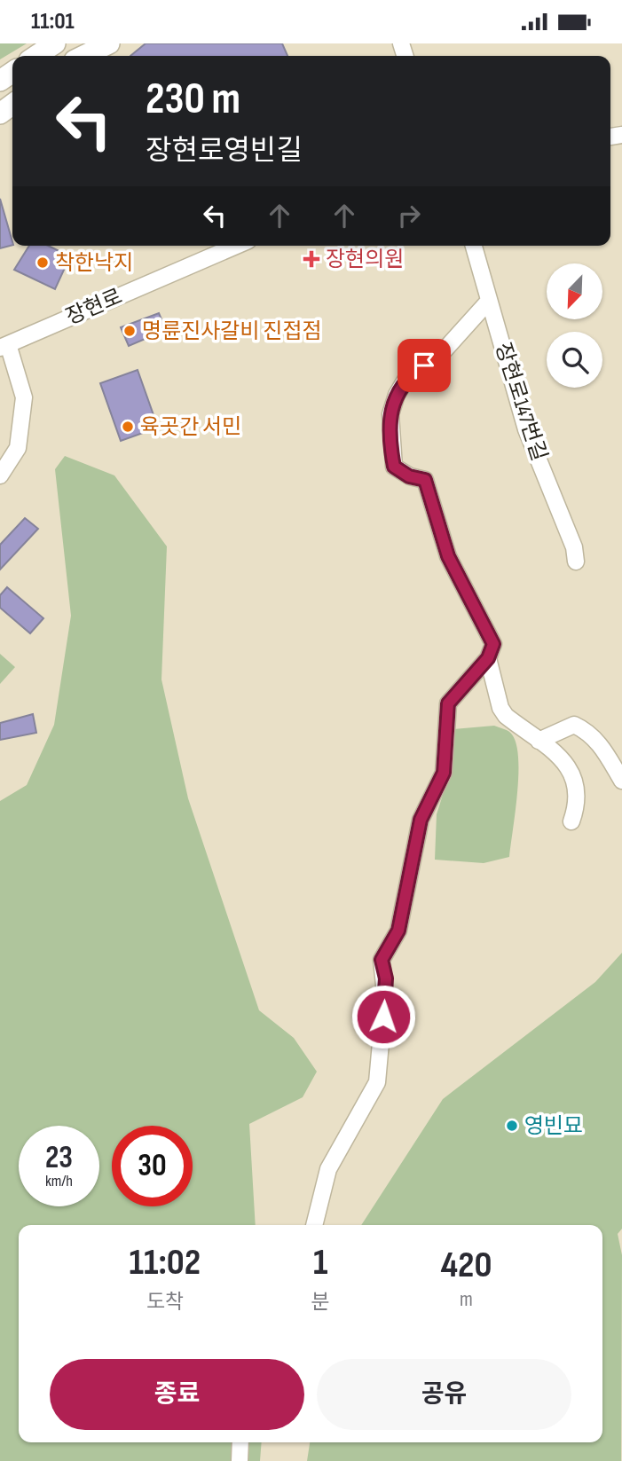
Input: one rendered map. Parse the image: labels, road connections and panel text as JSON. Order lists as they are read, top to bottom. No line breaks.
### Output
{"streets":{"street":["장현로","장현로147번길"]},"places":{"health":["장현의원"],"other":["착한낙지","명륜진사갈비 진접점","육곳간 서민","영빈묘"]},"north":"bottom left","page":{"status":"11:01","turn":["230 m","장현로영빈길"],"speed":"23 km/h","limit":"30","eta":["11:02","도착","1","분","420","m"],"buttons":["종료","공유"]}}
